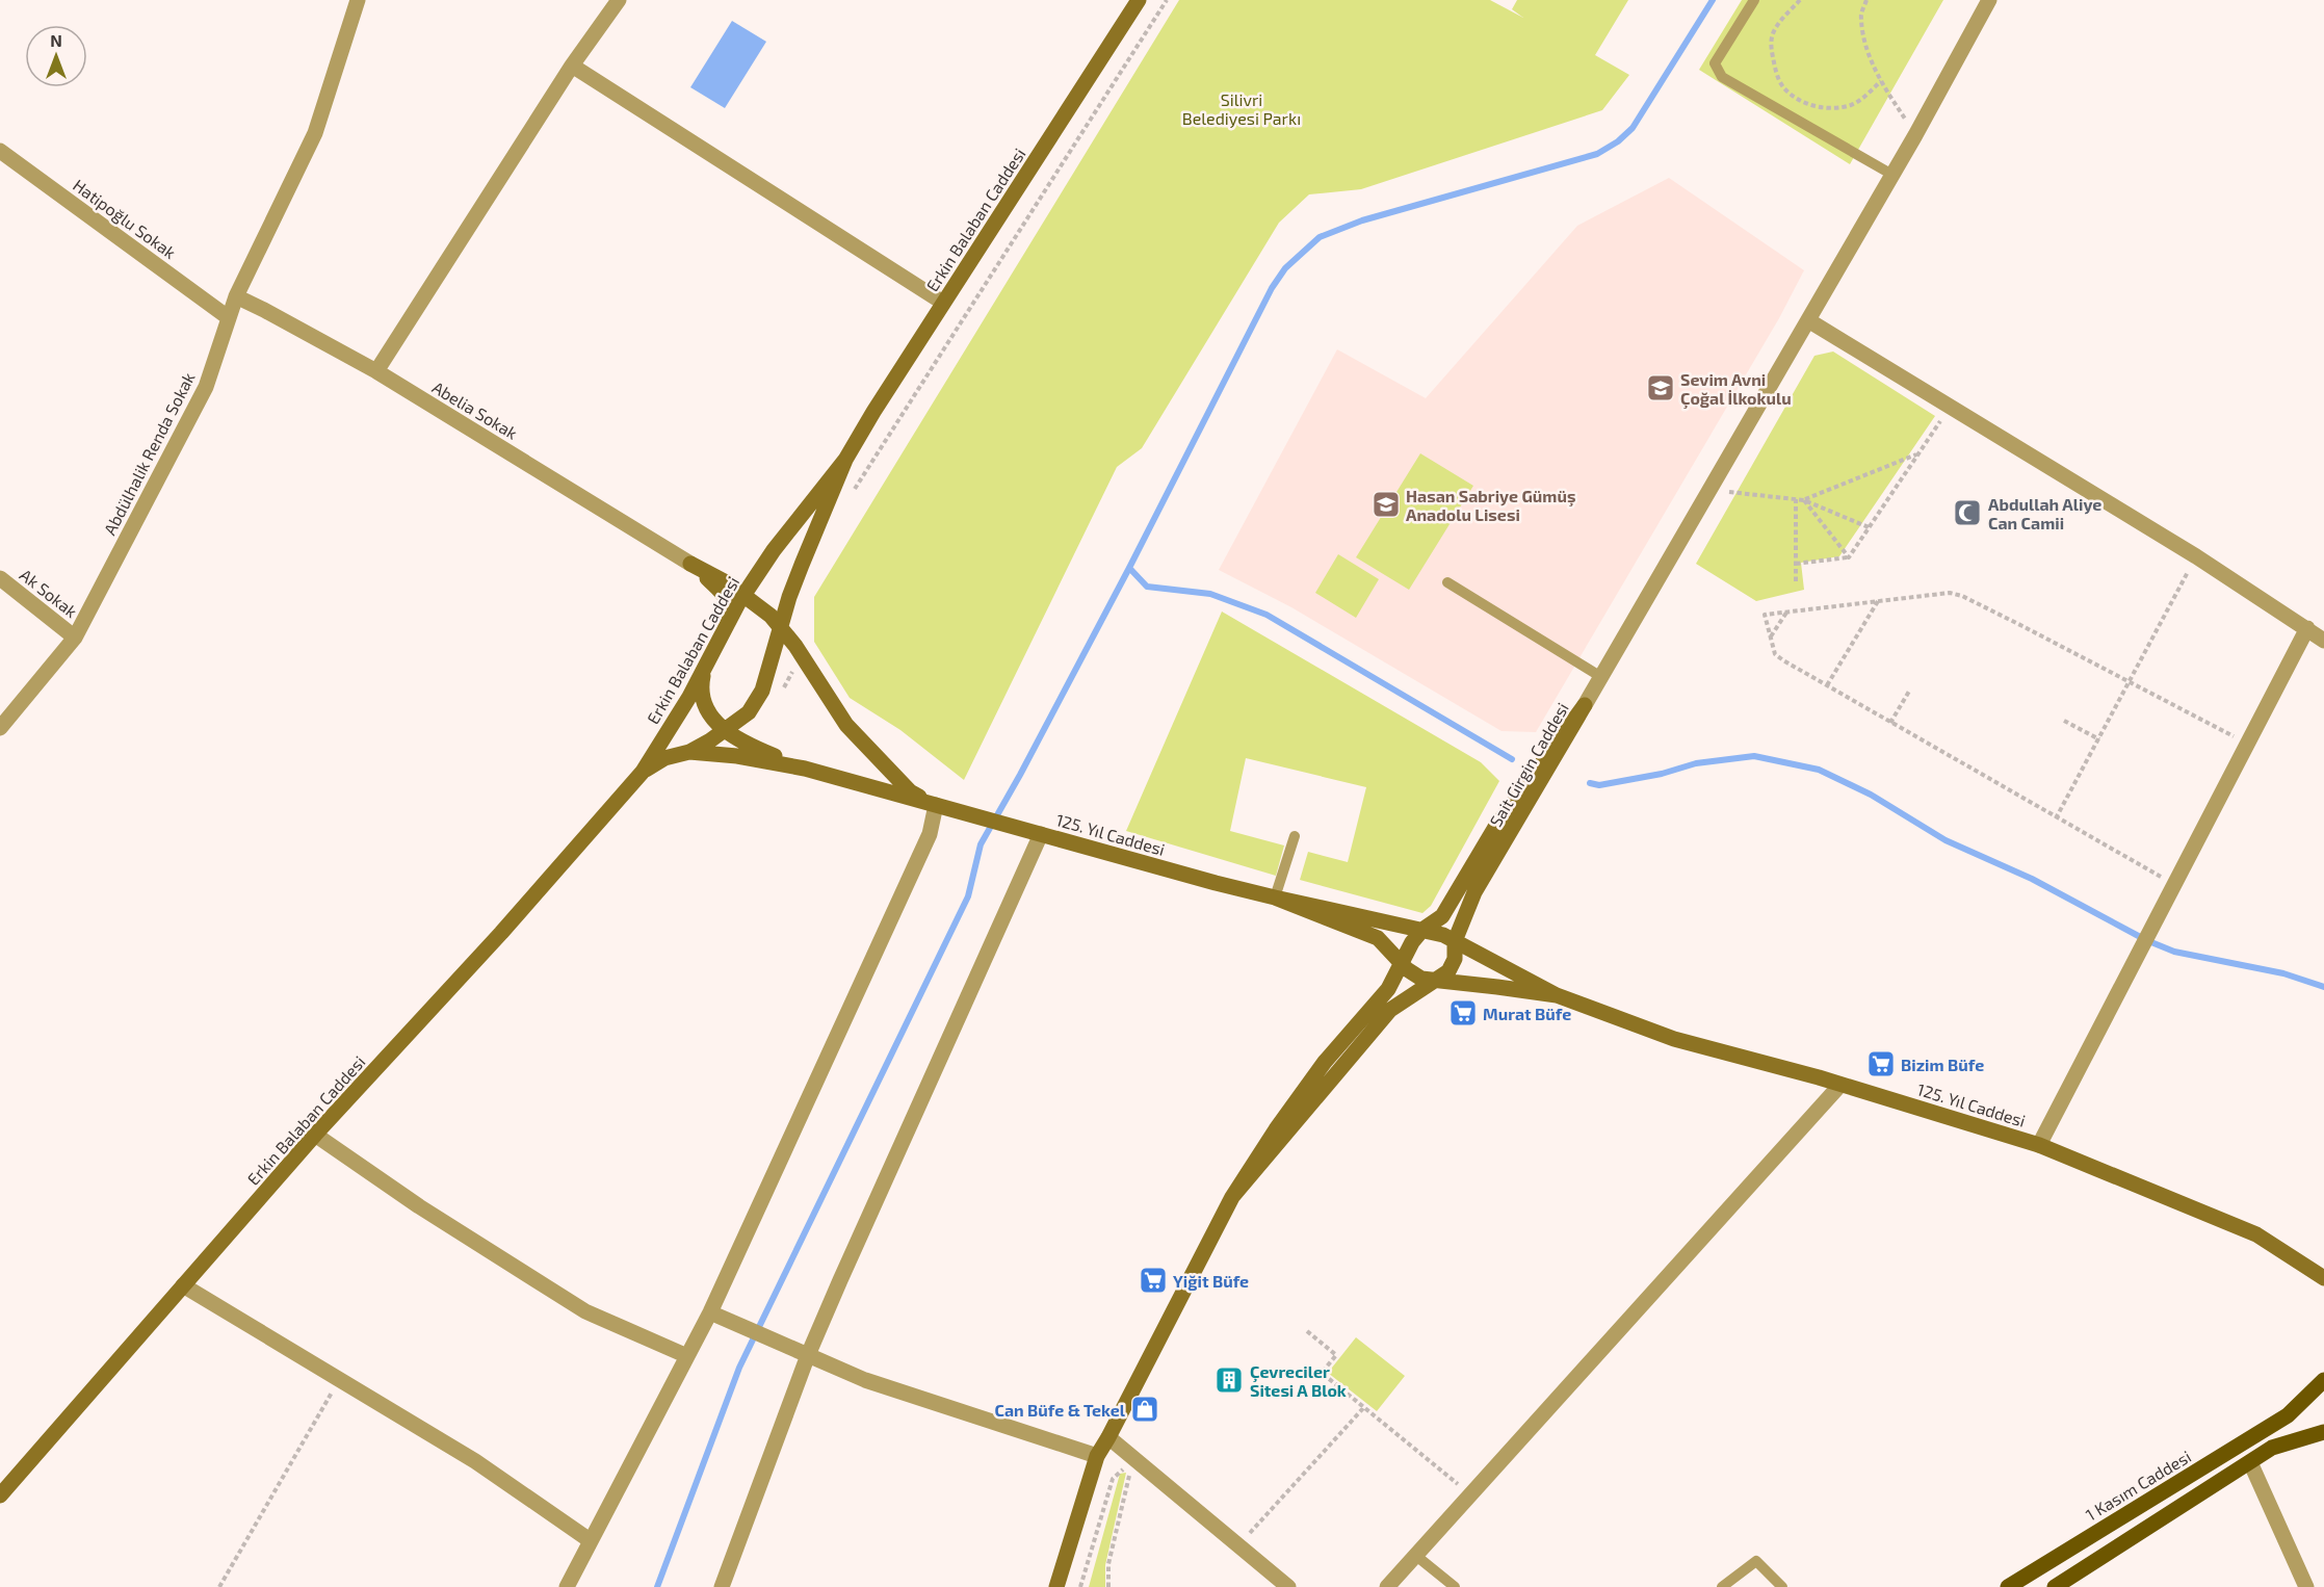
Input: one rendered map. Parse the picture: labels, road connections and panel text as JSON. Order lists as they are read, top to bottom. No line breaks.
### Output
{"streets":{"main road":["1 Kasım Caddesi"],"street":["Hatipoğlu Sokak","Erkin Balaban Caddesi","Abelia Sokak","Abdülhalik Renda Sokak","Ak Sokak","Sait Girgin Caddesi","125. Yıl Caddesi"]},"crossings":[["Hatipoğlu Sokak","Abdülhalik Renda Sokak"],["Abelia Sokak","Abdülhalik Renda Sokak"],["Abdülhalik Renda Sokak","Ak Sokak"],["Sait Girgin Caddesi","125. Yıl Caddesi"]],"parks":["Silivri Belediyesi Parkı"],"places":{"school or university":["Sevim Avni Çoğal İlkokulu","Hasan Sabriye Gümüş Anadolu Lisesi"],"mosque":["Abdullah Aliye Can Camii"],"supermarket":["Murat Büfe","Bizim Büfe","Yiğit Büfe"],"building":["Çevreciler Sitesi A Blok"],"shop":["Can Büfe & Tekel"]},"north":"top"}
